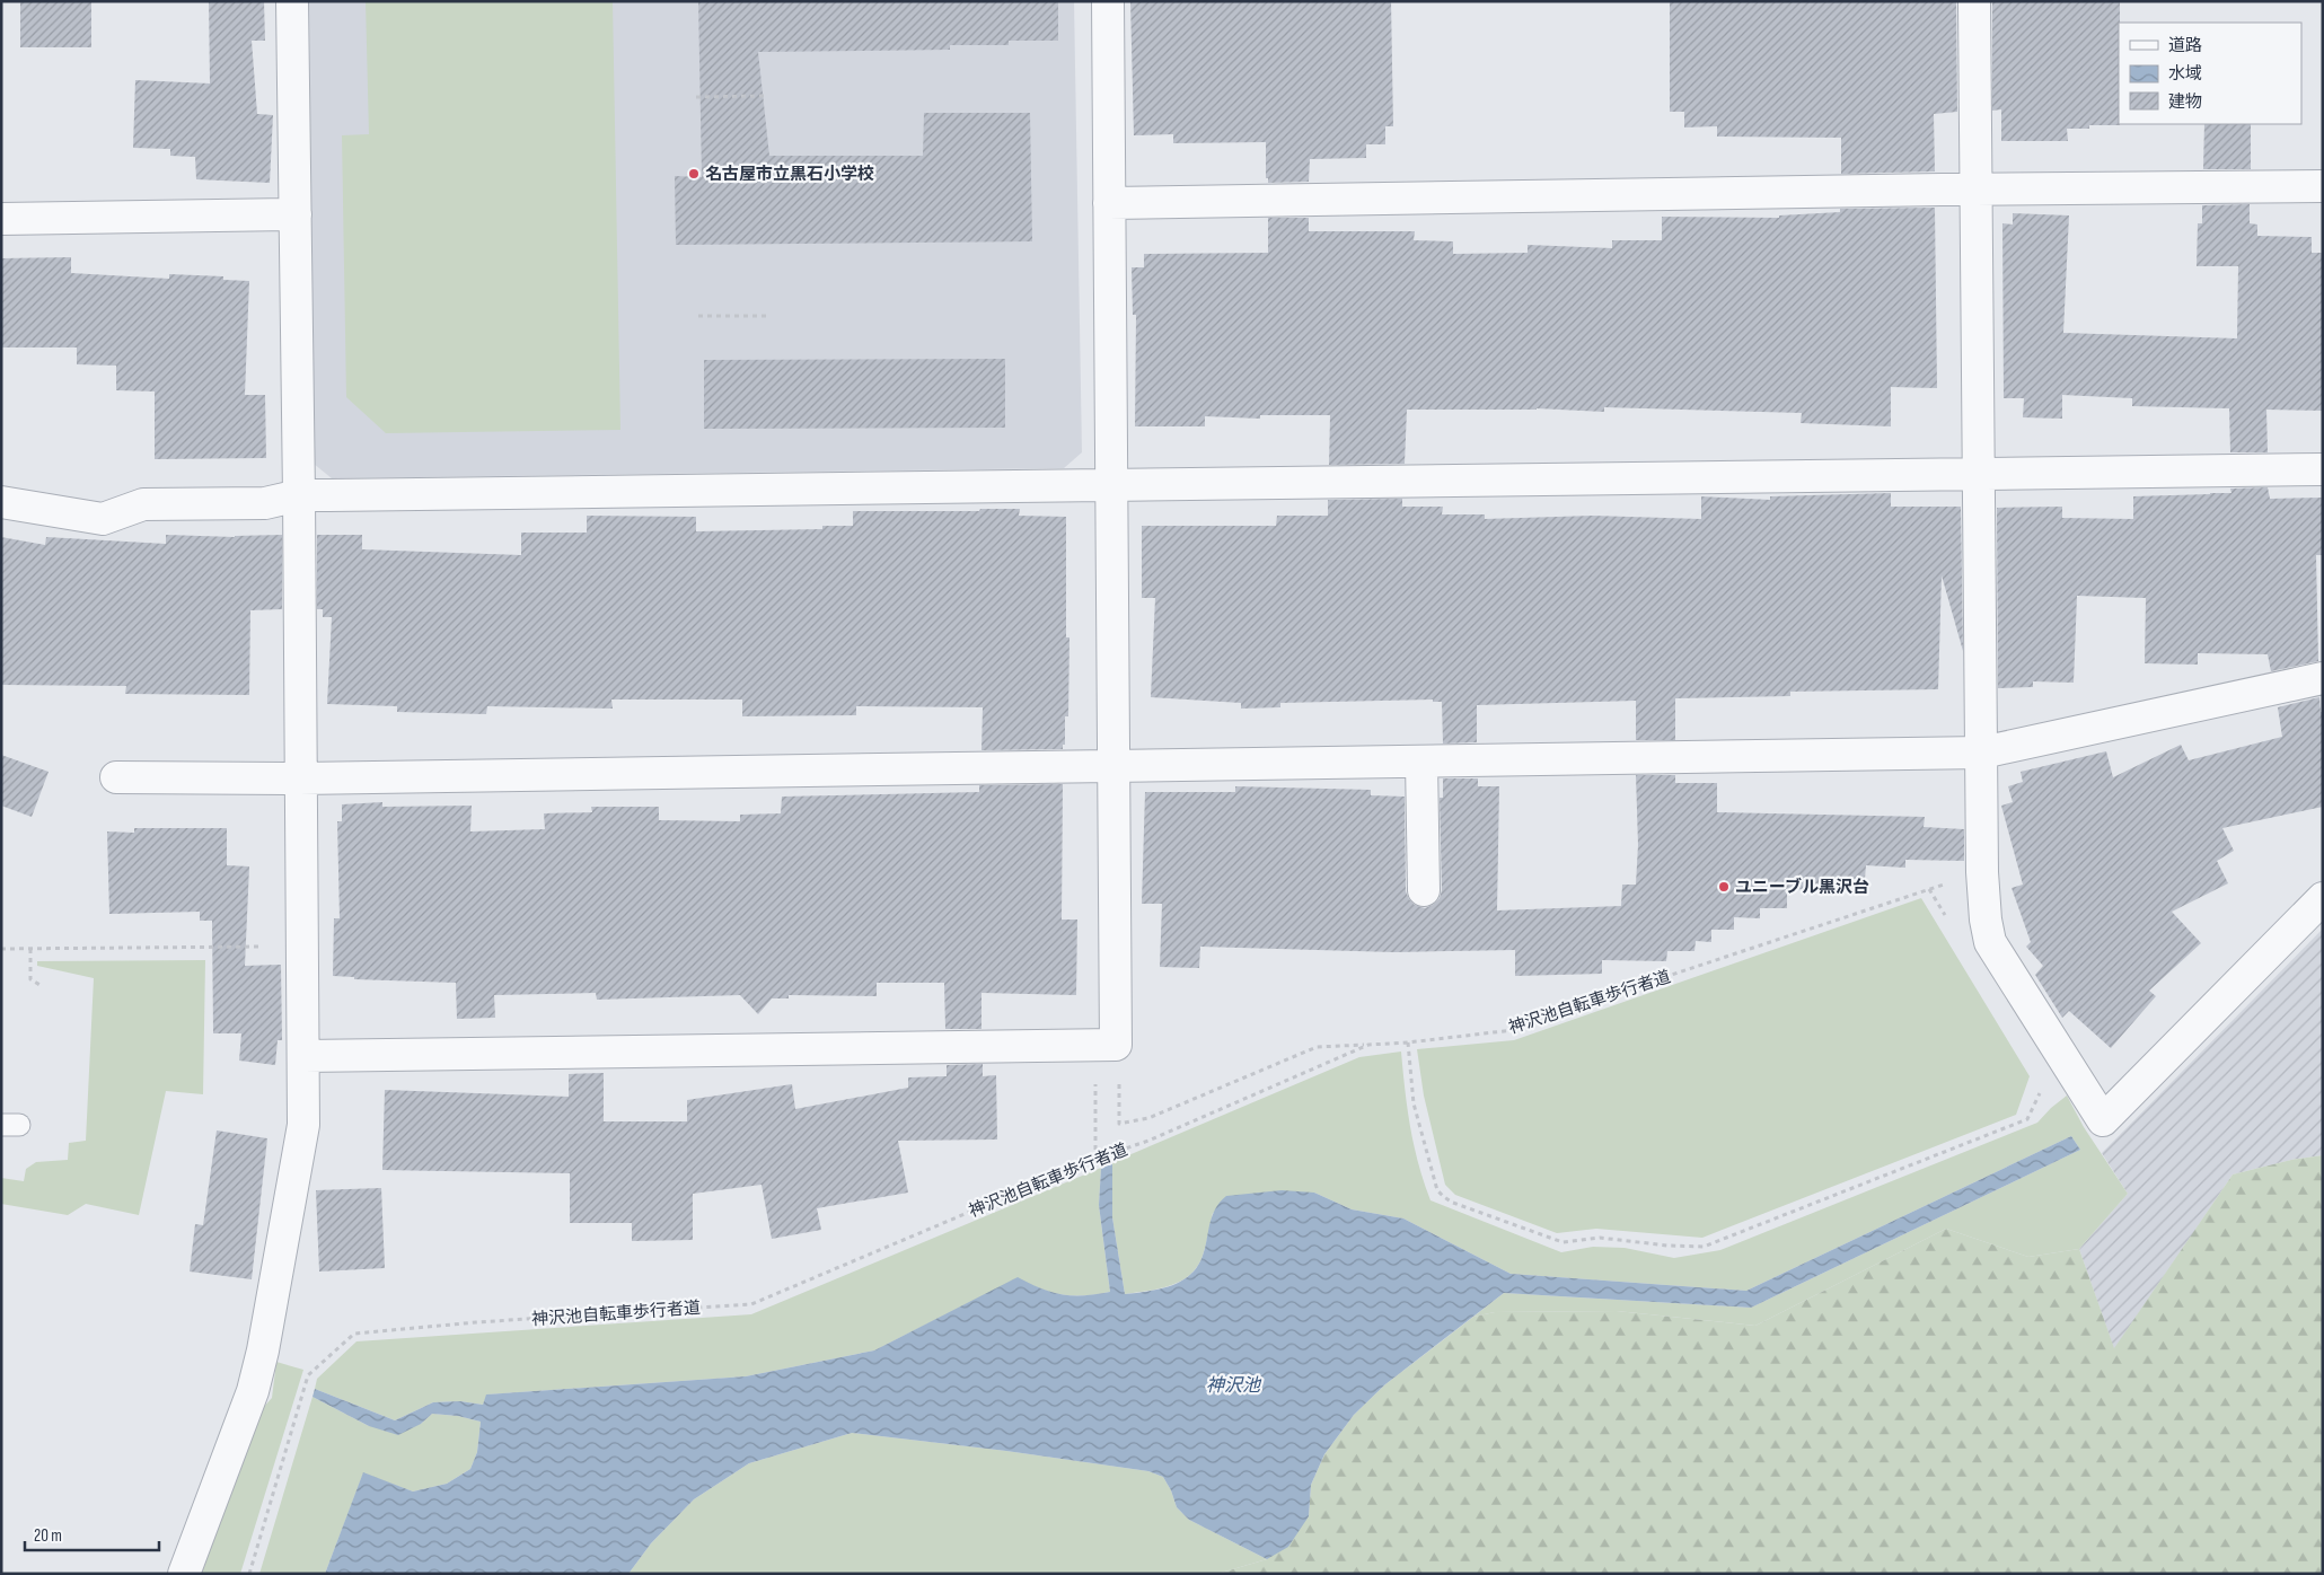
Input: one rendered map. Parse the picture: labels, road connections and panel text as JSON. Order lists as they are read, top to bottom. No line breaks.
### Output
{"streets":{"path":["神沢池自転車歩行者道"]},"water":["神沢池"],"places":["名古屋市立黒石小学校","ユニーブル黒沢台"],"legend":["道路","水域","建物"],"scale_bar":"20 m"}
